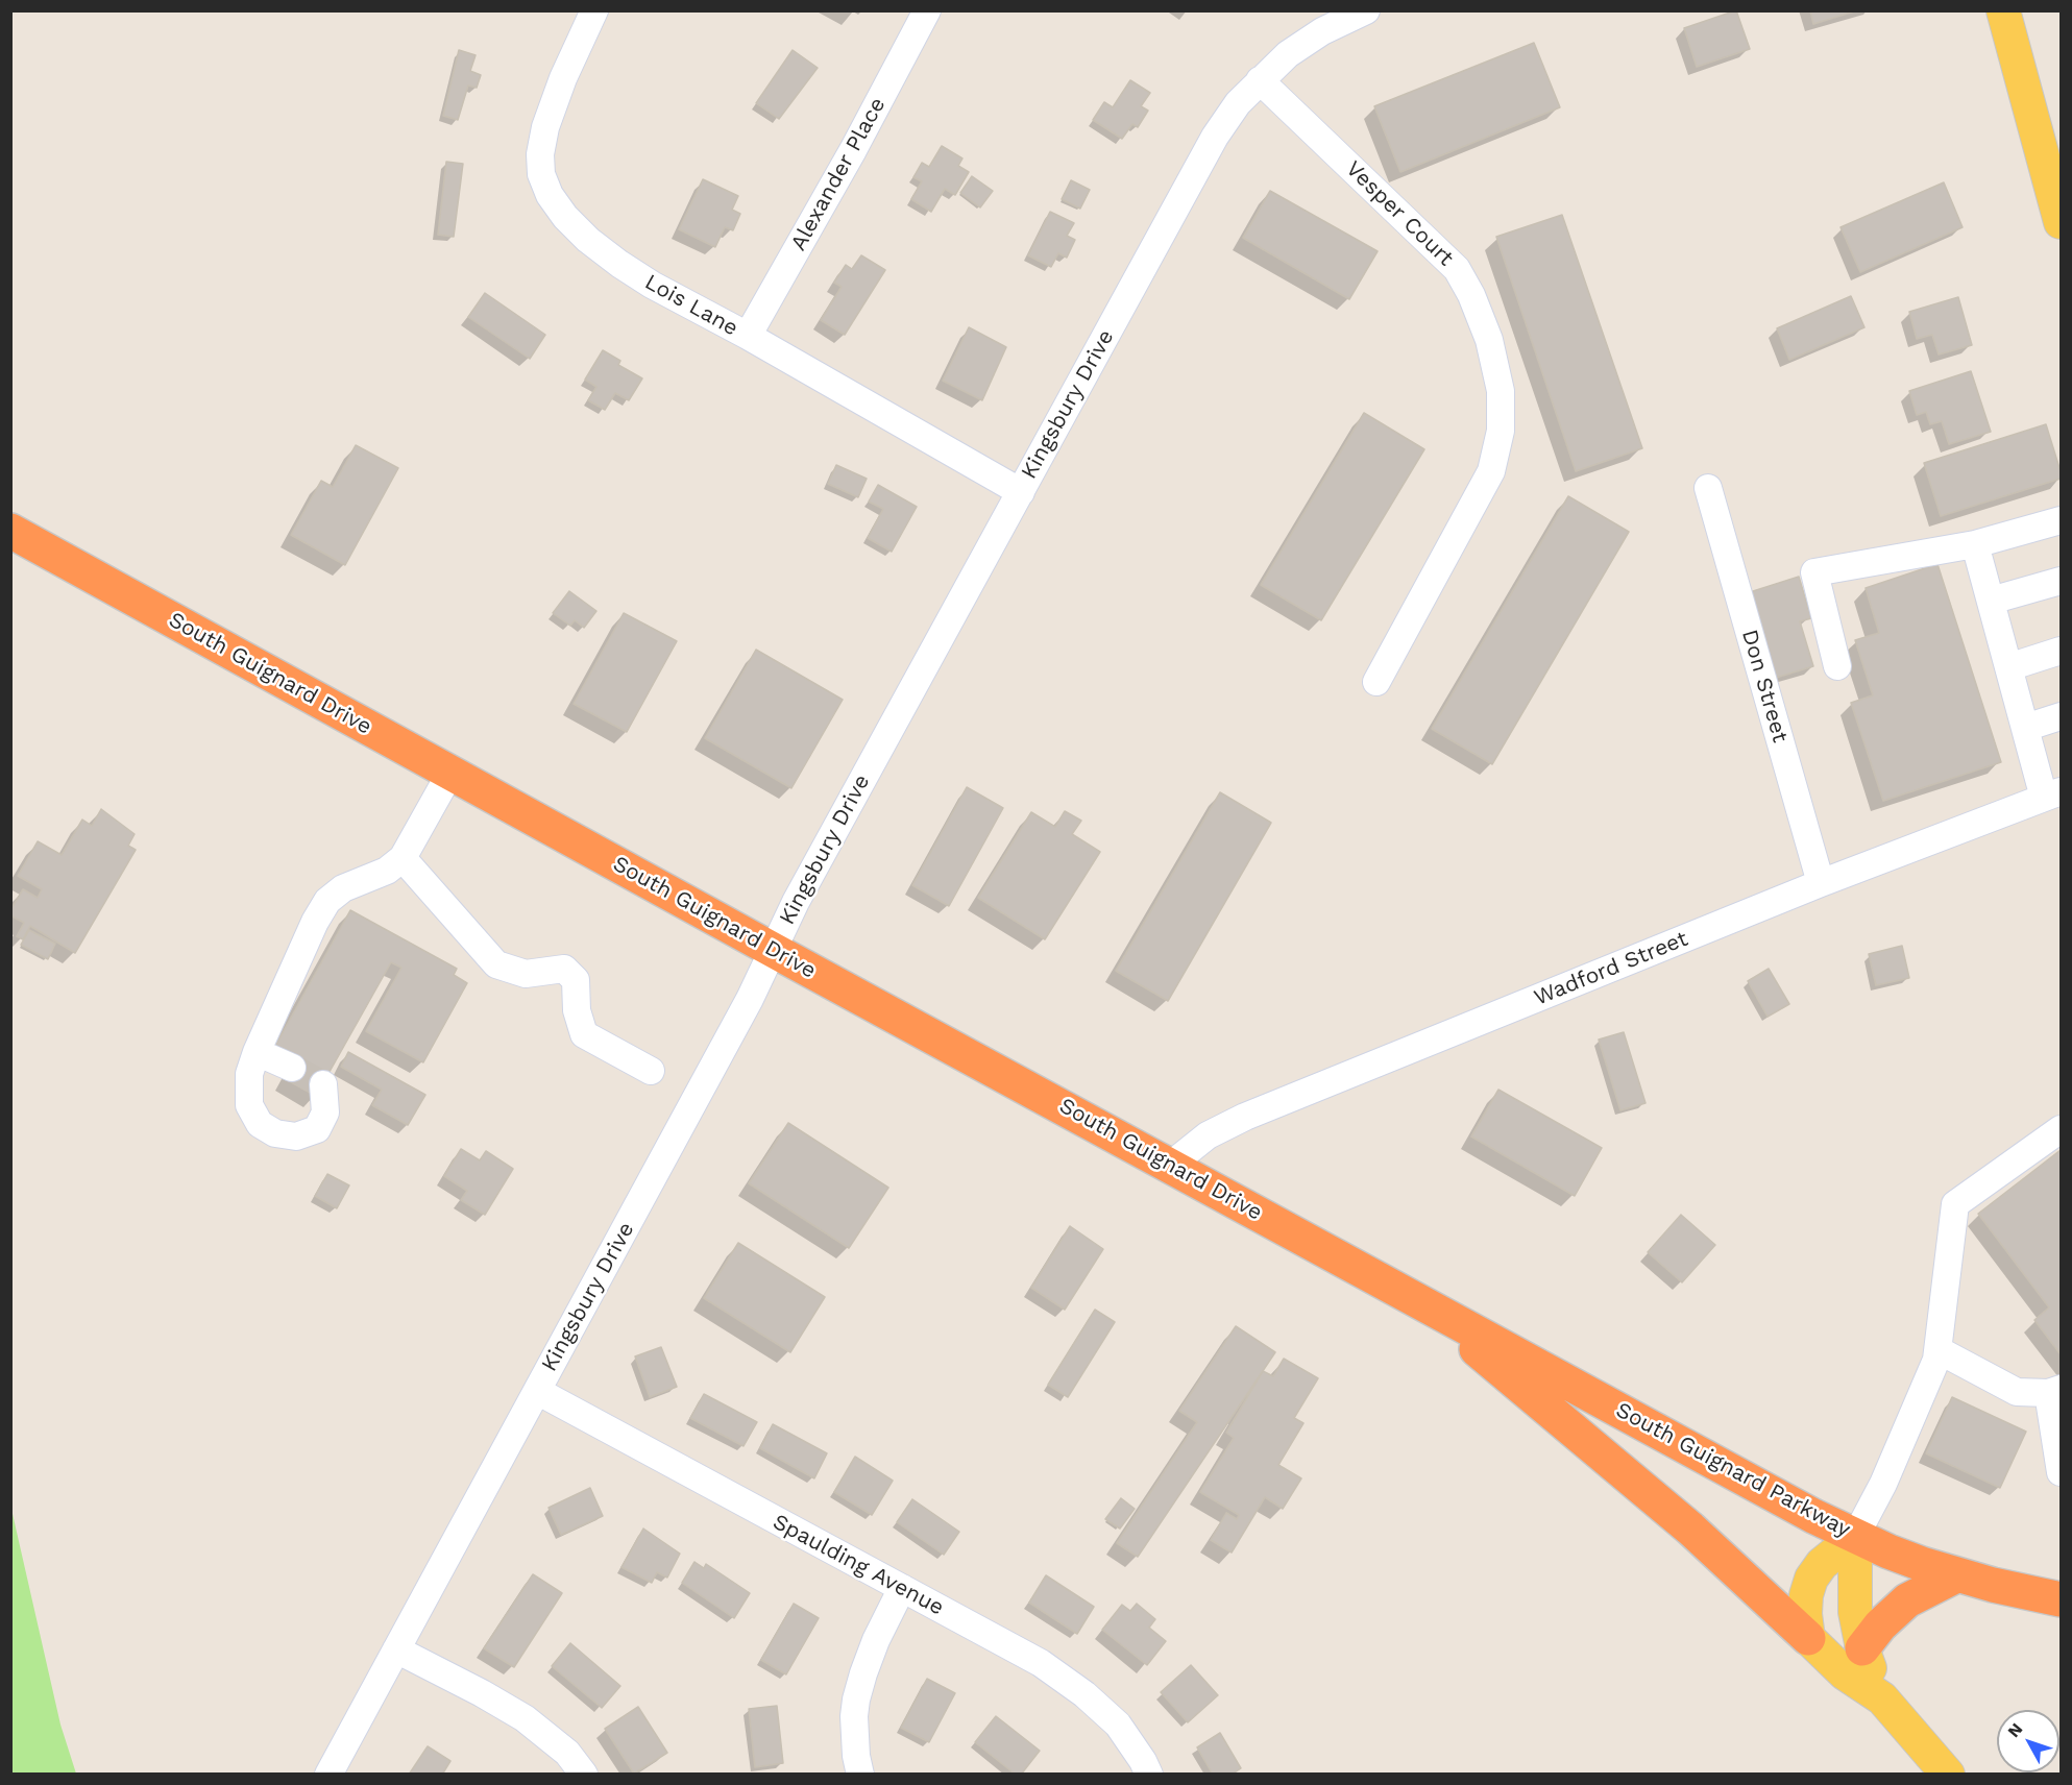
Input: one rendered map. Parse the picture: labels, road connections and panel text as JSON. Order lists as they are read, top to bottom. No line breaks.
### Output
{"streets":{"highway":["South Guignard Drive","South Guignard Parkway"],"street":["Alexander Place","Vesper Court","Lois Lane","Kingsbury Drive","Don Street","Wadford Street","Spaulding Avenue"]},"crossings":[["Alexander Place","Lois Lane"],["Vesper Court","Kingsbury Drive"],["Lois Lane","Kingsbury Drive"],["Kingsbury Drive","South Guignard Drive"],["Kingsbury Drive","Spaulding Avenue"],["South Guignard Drive","Wadford Street"],["South Guignard Drive","South Guignard Parkway"],["Don Street","Wadford Street"]],"north":"top left"}
